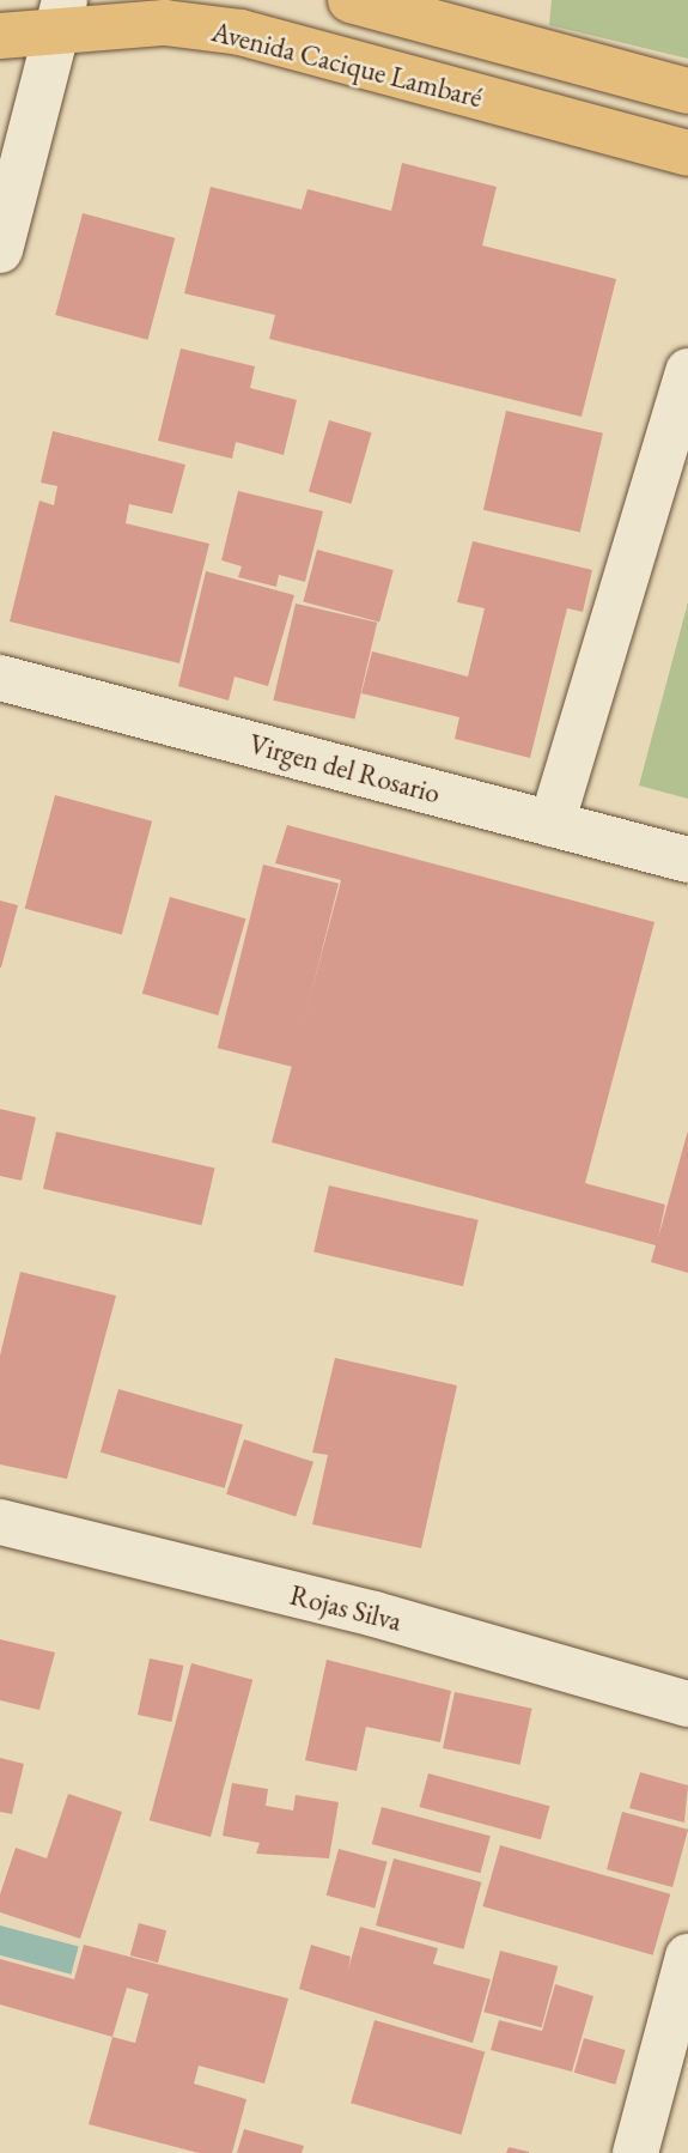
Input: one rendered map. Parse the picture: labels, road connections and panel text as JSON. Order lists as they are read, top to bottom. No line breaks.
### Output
{"streets":{"main road":["Avenida Cacique Lambaré"],"street":["Virgen del Rosario","Rojas Silva"]}}
